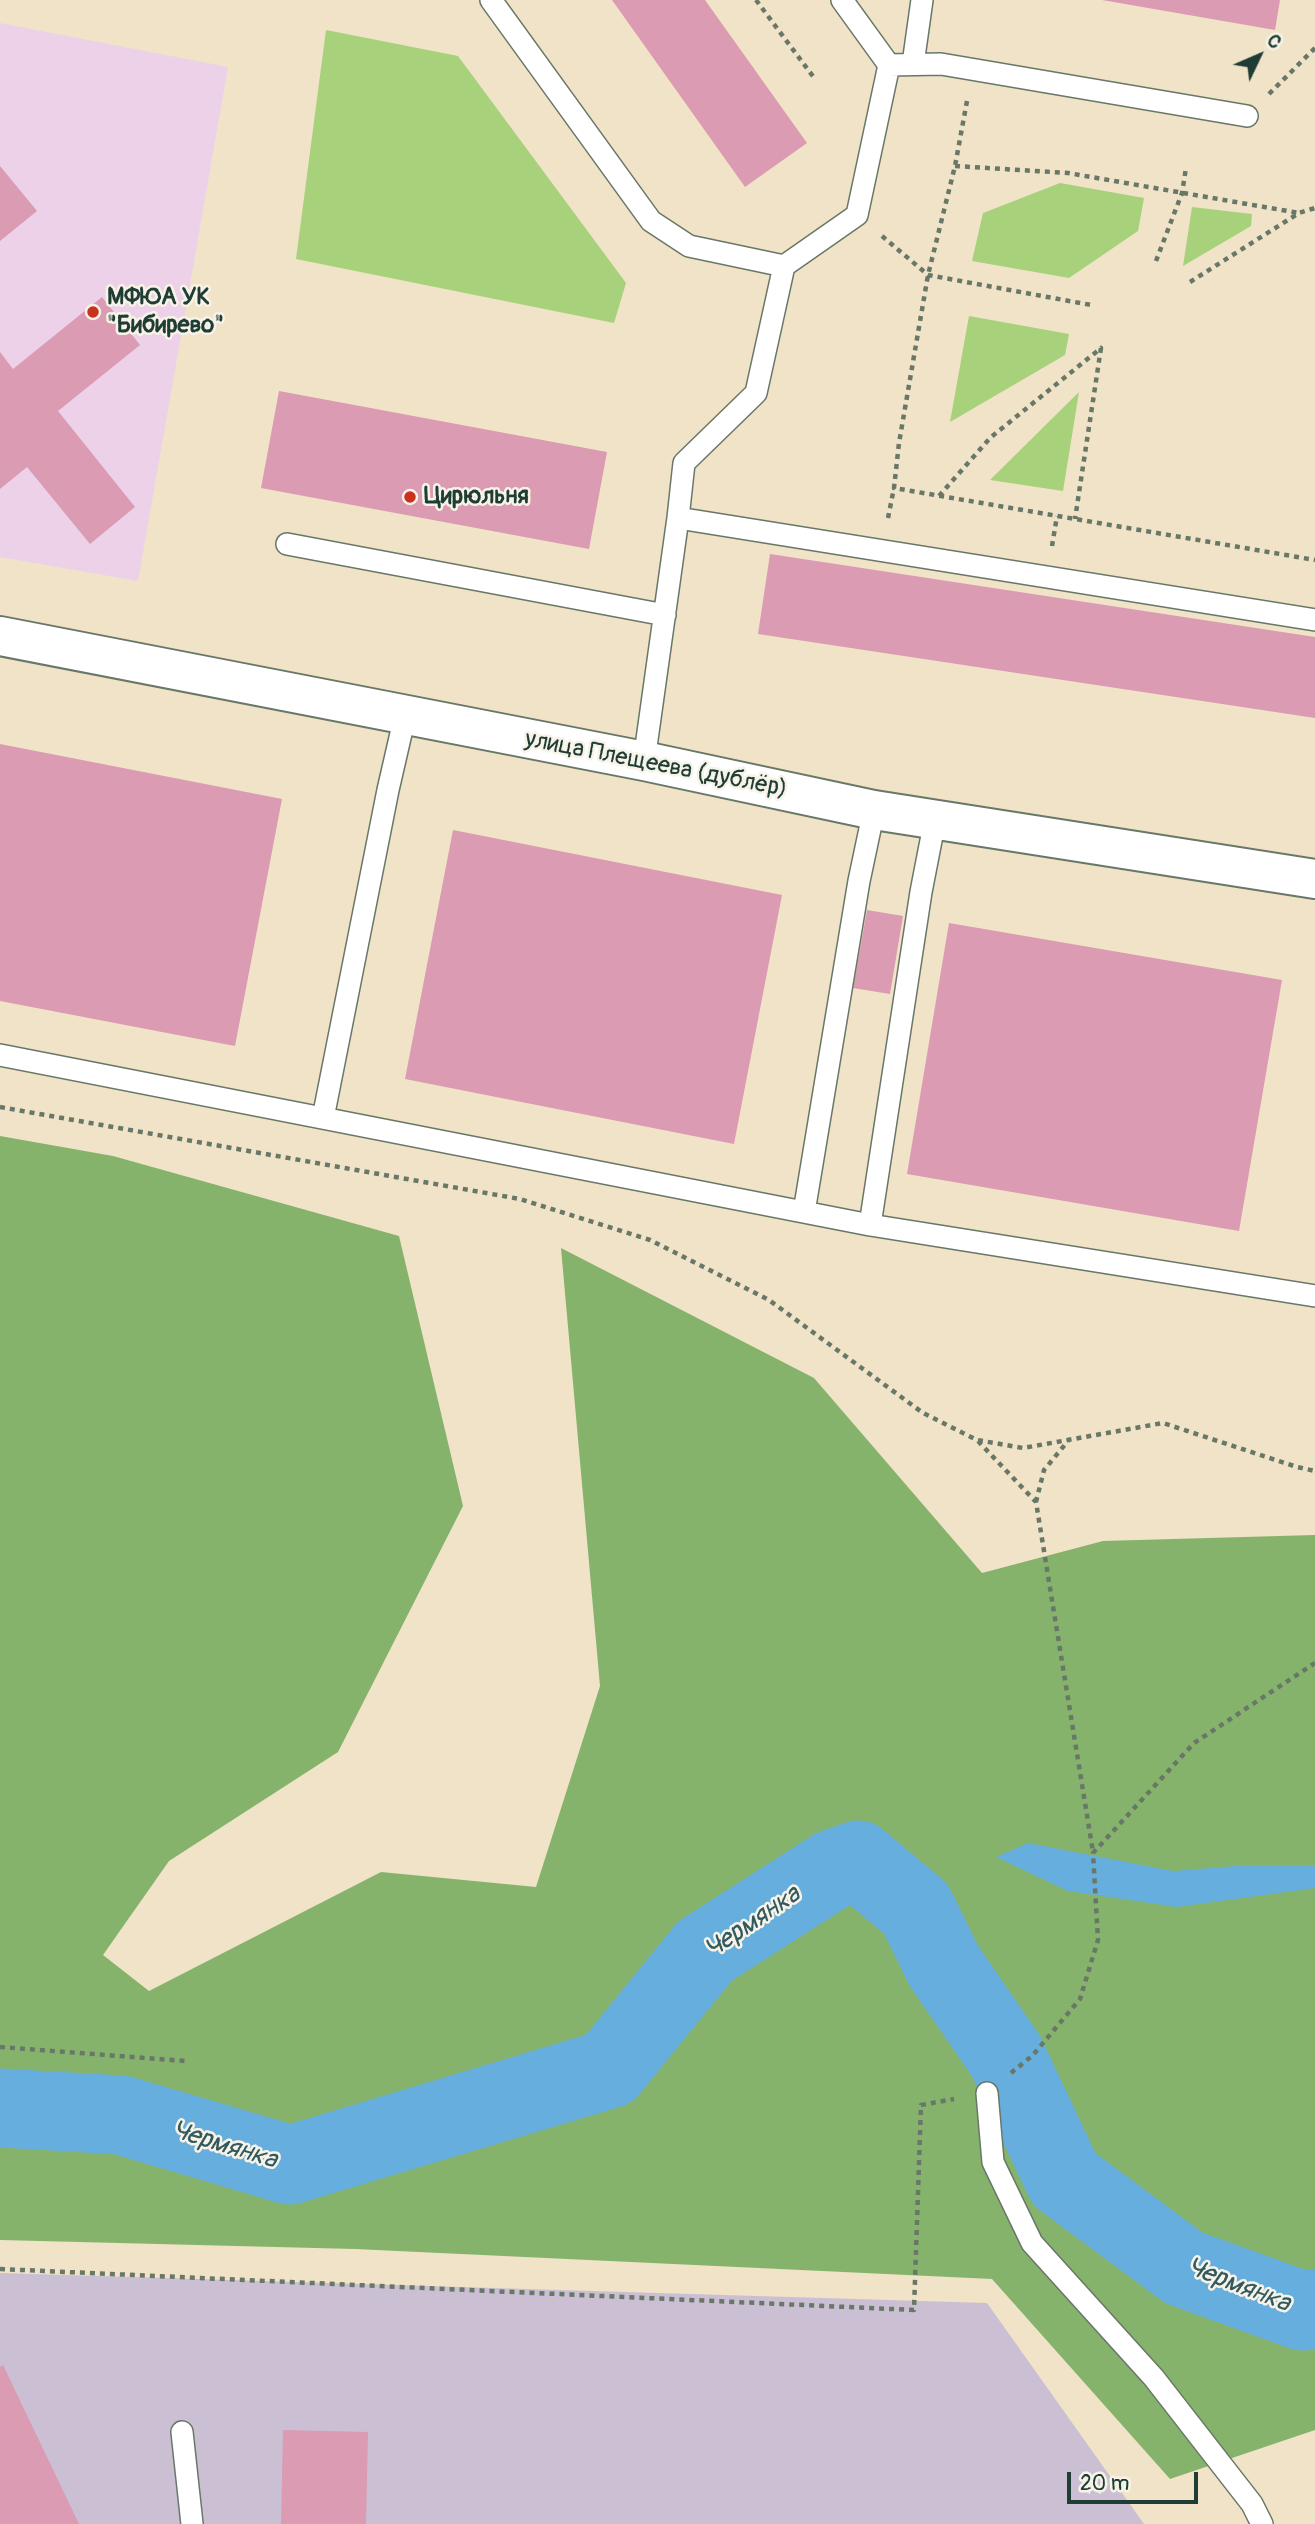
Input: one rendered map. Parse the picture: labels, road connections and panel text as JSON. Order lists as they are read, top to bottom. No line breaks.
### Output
{"streets":{"street":["улица Плещеева (дублёр)"]},"water":["Чермянка"],"places":["МФЮА УК \"Бибирево\"","Цирюльня"],"scale_bar":"20 m","north":"top right"}
